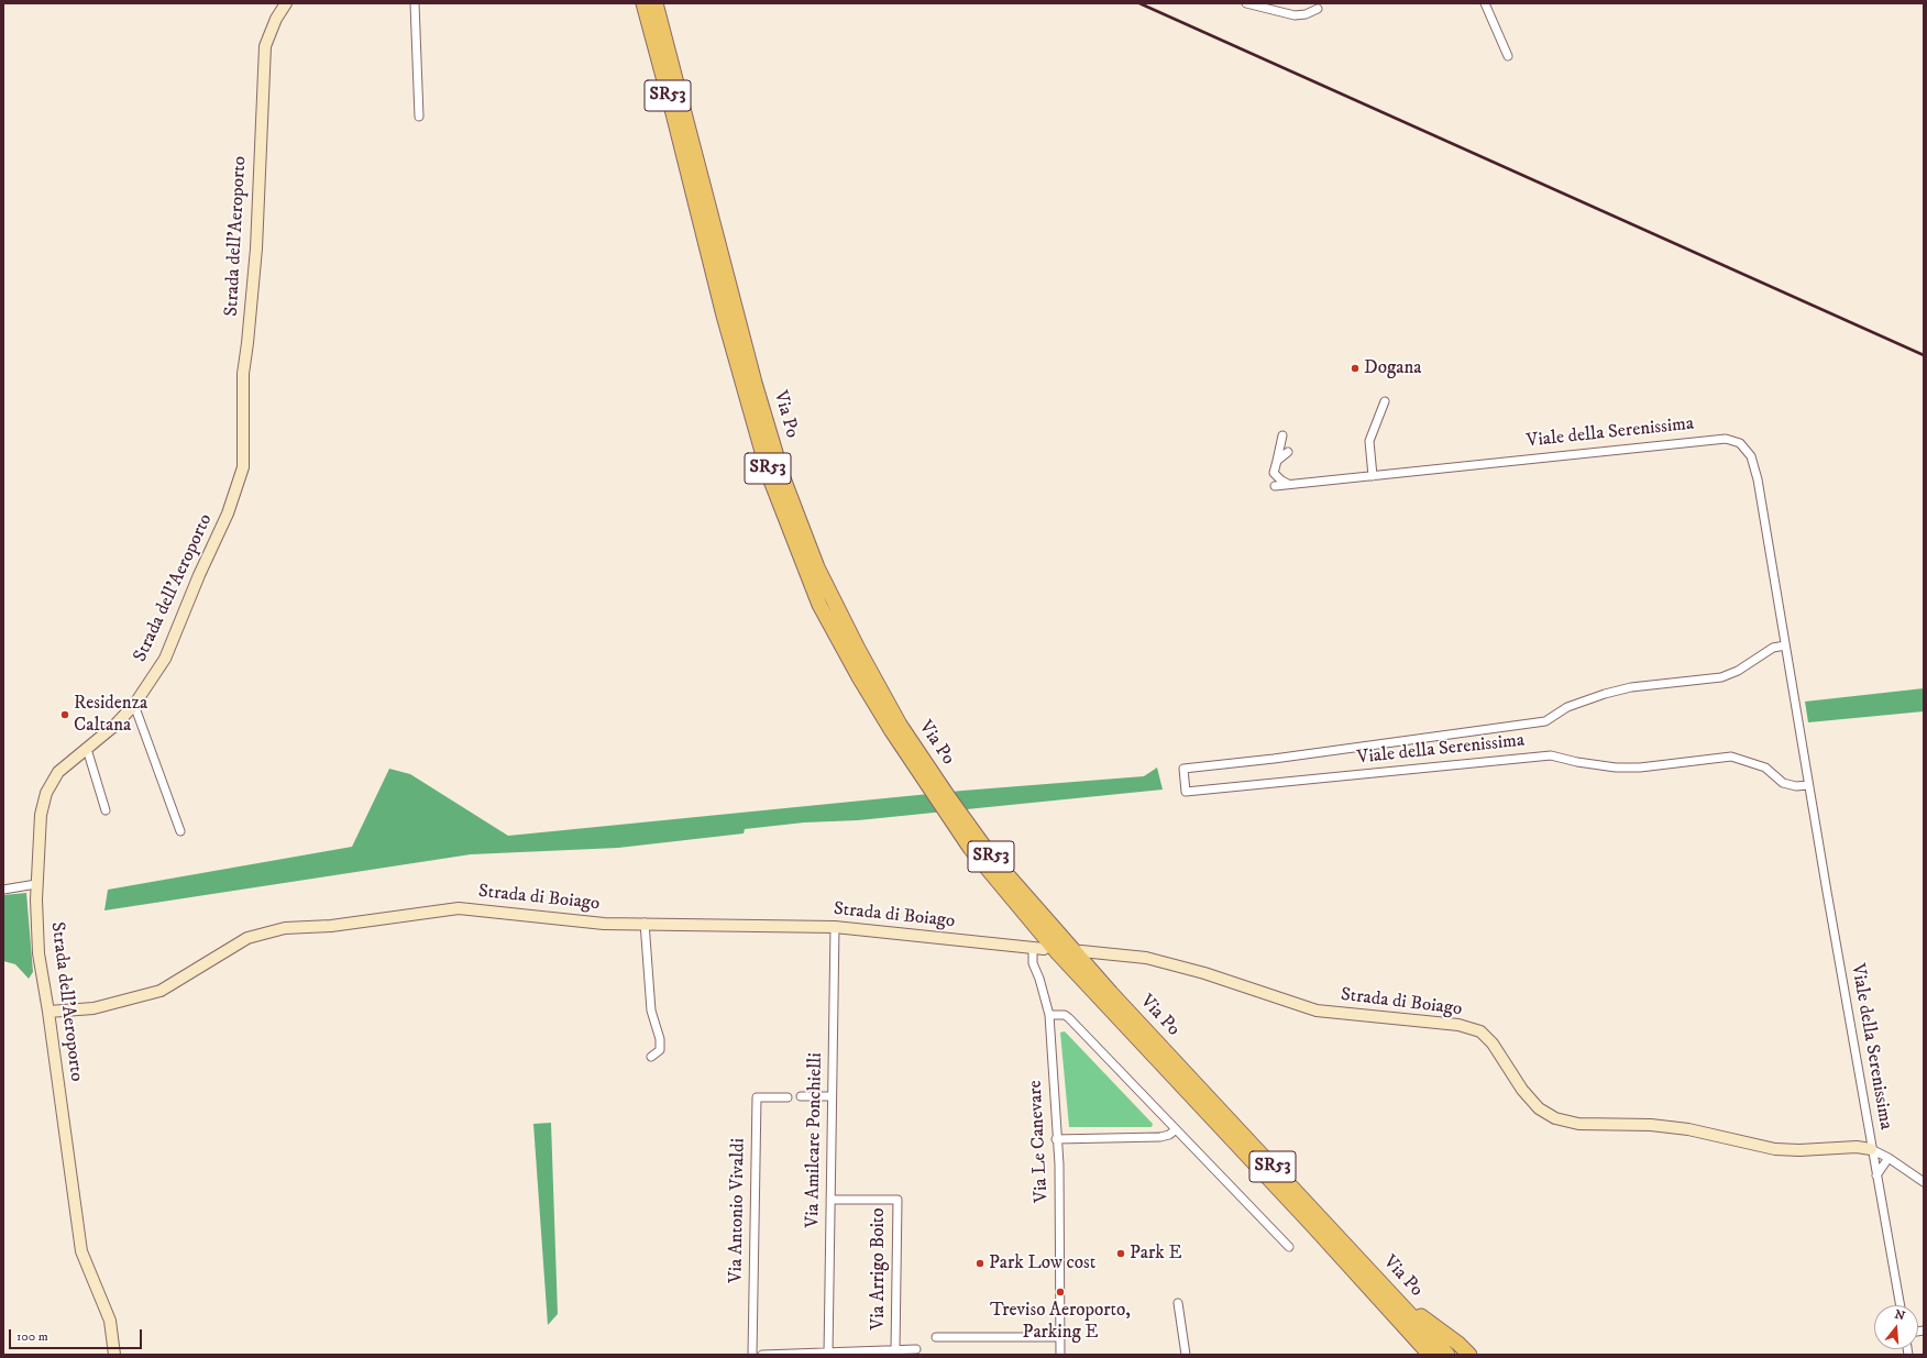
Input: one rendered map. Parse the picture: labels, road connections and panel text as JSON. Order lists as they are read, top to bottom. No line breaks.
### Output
{"streets":{"highway":["SR53","Via Po"],"street":["Strada dell'Aeroporto","Viale della Serenissima","Strada di Boiago","Via Amilcare Ponchielli","Via Le Canevare","Via Antonio Vivaldi","Via Arrigo Boito"]},"crossings":[["Strada dell'Aeroporto","Strada di Boiago"],["Viale della Serenissima","Strada di Boiago"],["Strada di Boiago","Via Amilcare Ponchielli"],["Strada di Boiago","Via Le Canevare"],["Via Amilcare Ponchielli","Via Arrigo Boito"]],"places":["Dogana","Residenza Caltana","Park E","Park Low cost","Treviso Aeroporto, Parking E"],"scale_bar":"100 m","north":"top"}
